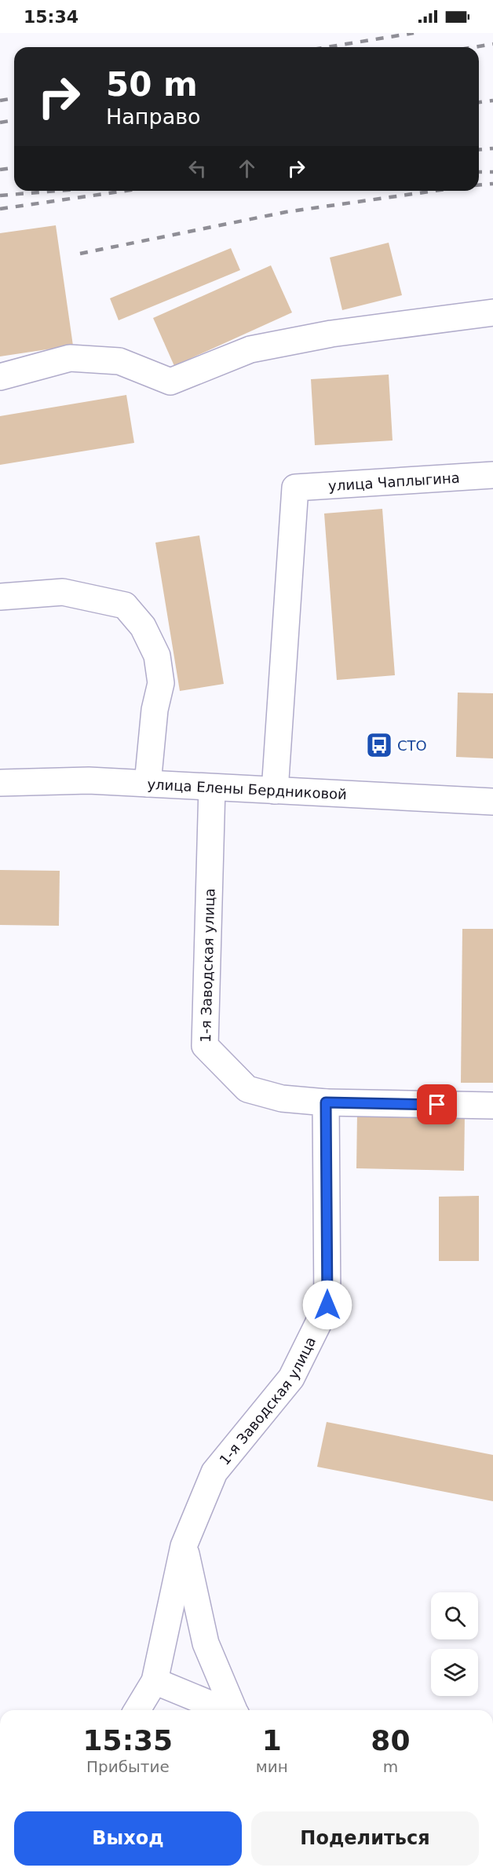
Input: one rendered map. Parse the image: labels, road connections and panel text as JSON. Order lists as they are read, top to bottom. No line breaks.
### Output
{"streets":{"street":["улица Чаплыгина","улица Елены Бердниковой","1-я Заводская улица"]},"crossings":[["улица Чаплыгина","улица Елены Бердниковой"],["улица Елены Бердниковой","1-я Заводская улица"]],"places":{"bus stop":["СТО"]},"page":{"status":"15:34","turn":["50 m","Направо"],"eta":["15:35","Прибытие","1","мин","80","m"],"buttons":["Выход","Поделиться"]}}
